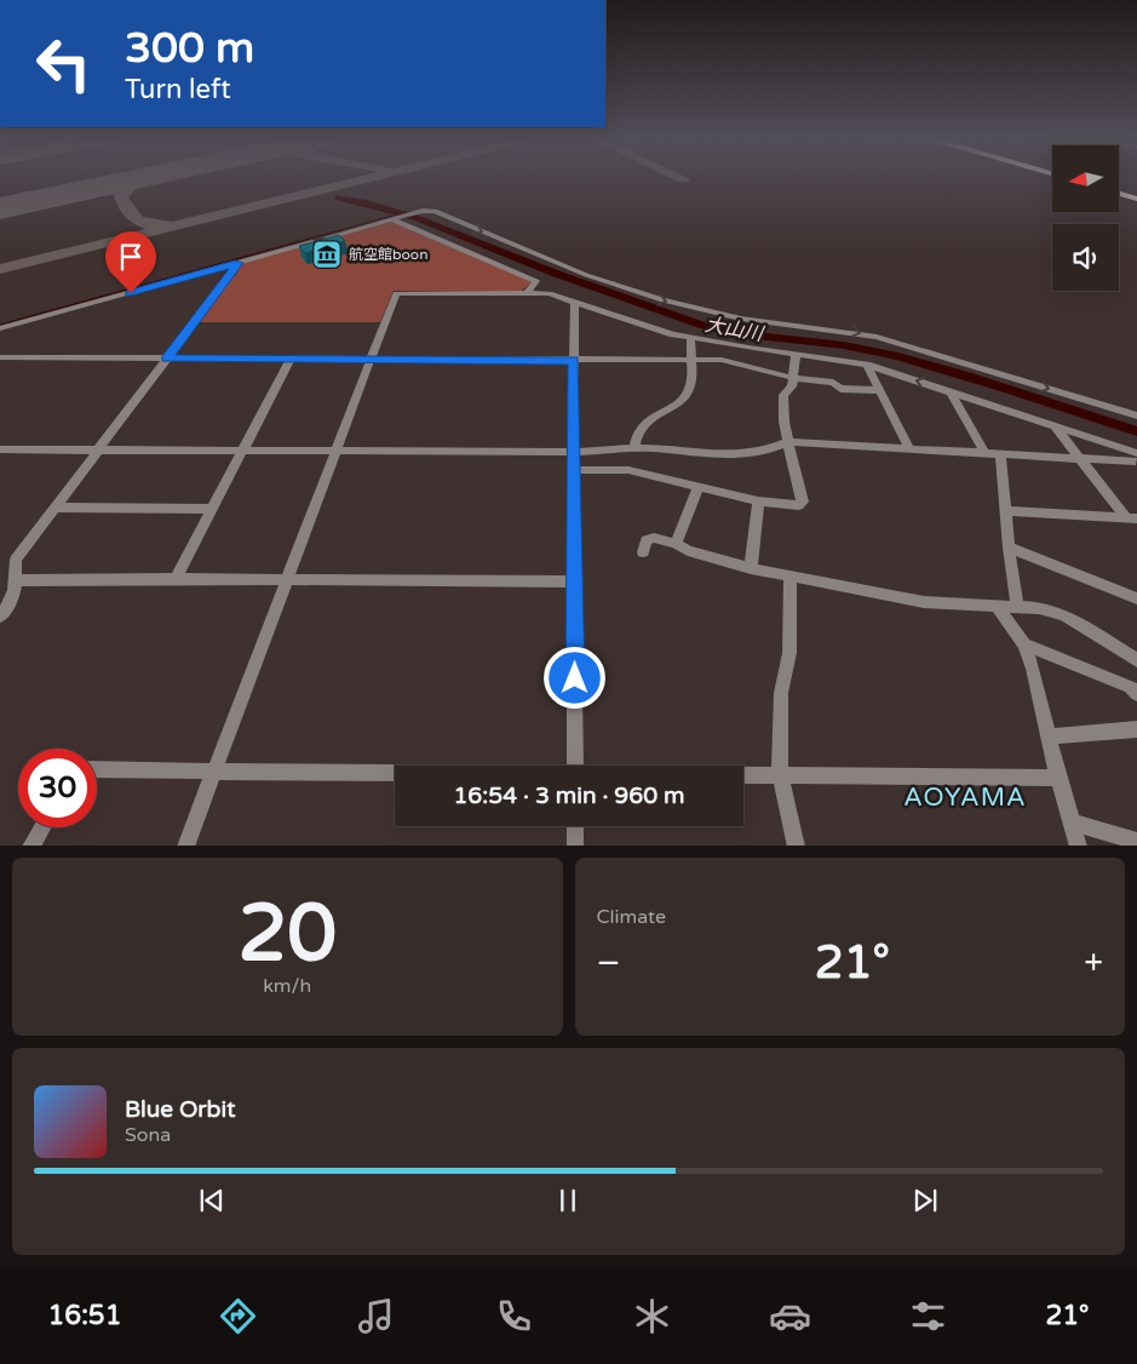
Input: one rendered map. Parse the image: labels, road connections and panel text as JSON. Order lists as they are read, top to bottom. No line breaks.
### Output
{"districts":["AOYAMA"],"water":["大山川"],"places":{"museum":["航空館boon"]},"north":"left","page":{"turn":["300 m","Turn left"],"limit":"30","trip":"16:54 · 3 min · 960 m","tile":[["20","km/h"],"Climate"],"heat":["−","21°","+"],"song":["Blue Orbit","Sona"],"tabs":["16:51","21°"]}}
